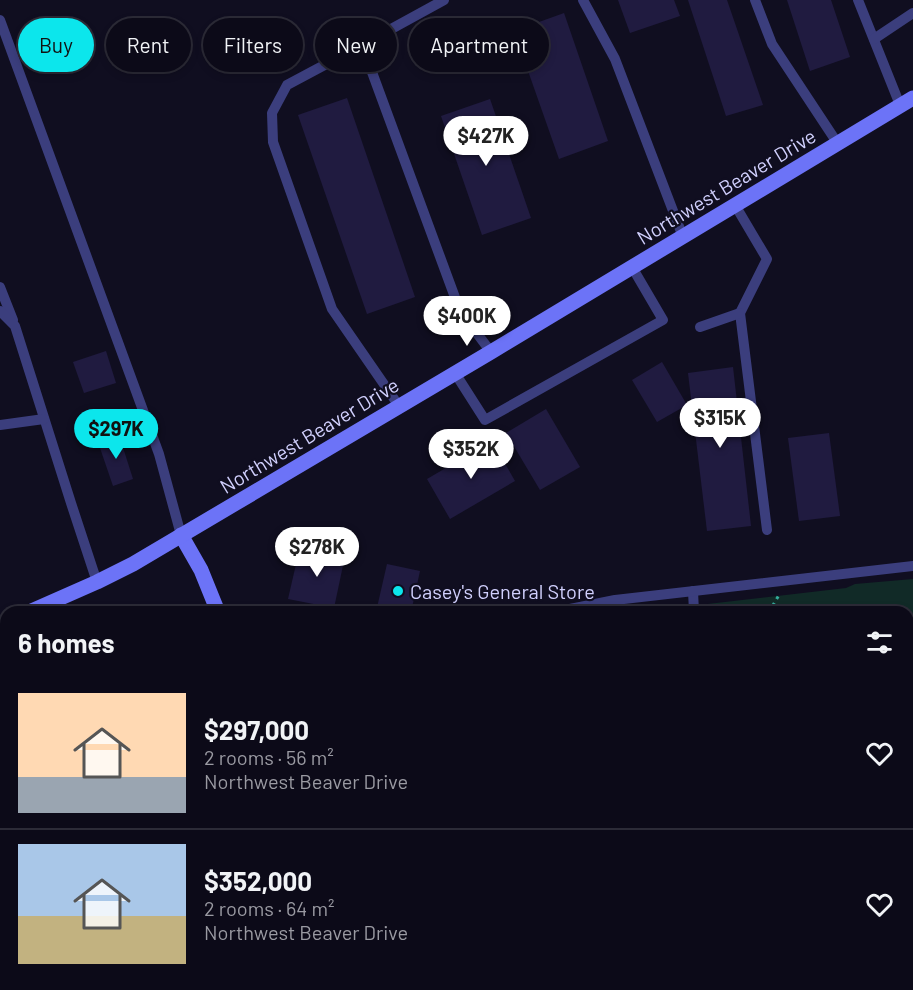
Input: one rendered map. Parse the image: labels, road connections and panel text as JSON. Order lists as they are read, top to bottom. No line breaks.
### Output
{"streets":{"main road":["Northwest Beaver Drive"]},"places":["Casey's General Store"],"page":{"chip":["Buy","Rent","Filters","New","Apartment"],"price":["$427K","$400K","$315K","$297K","$352K","$278K"],"heading":"6 homes","list":[{"name":"$297,000","note":"2 rooms · 56 m² · Northwest Beaver Drive"},{"name":"$352,000","note":"2 rooms · 64 m² · Northwest Beaver Drive"}]}}
